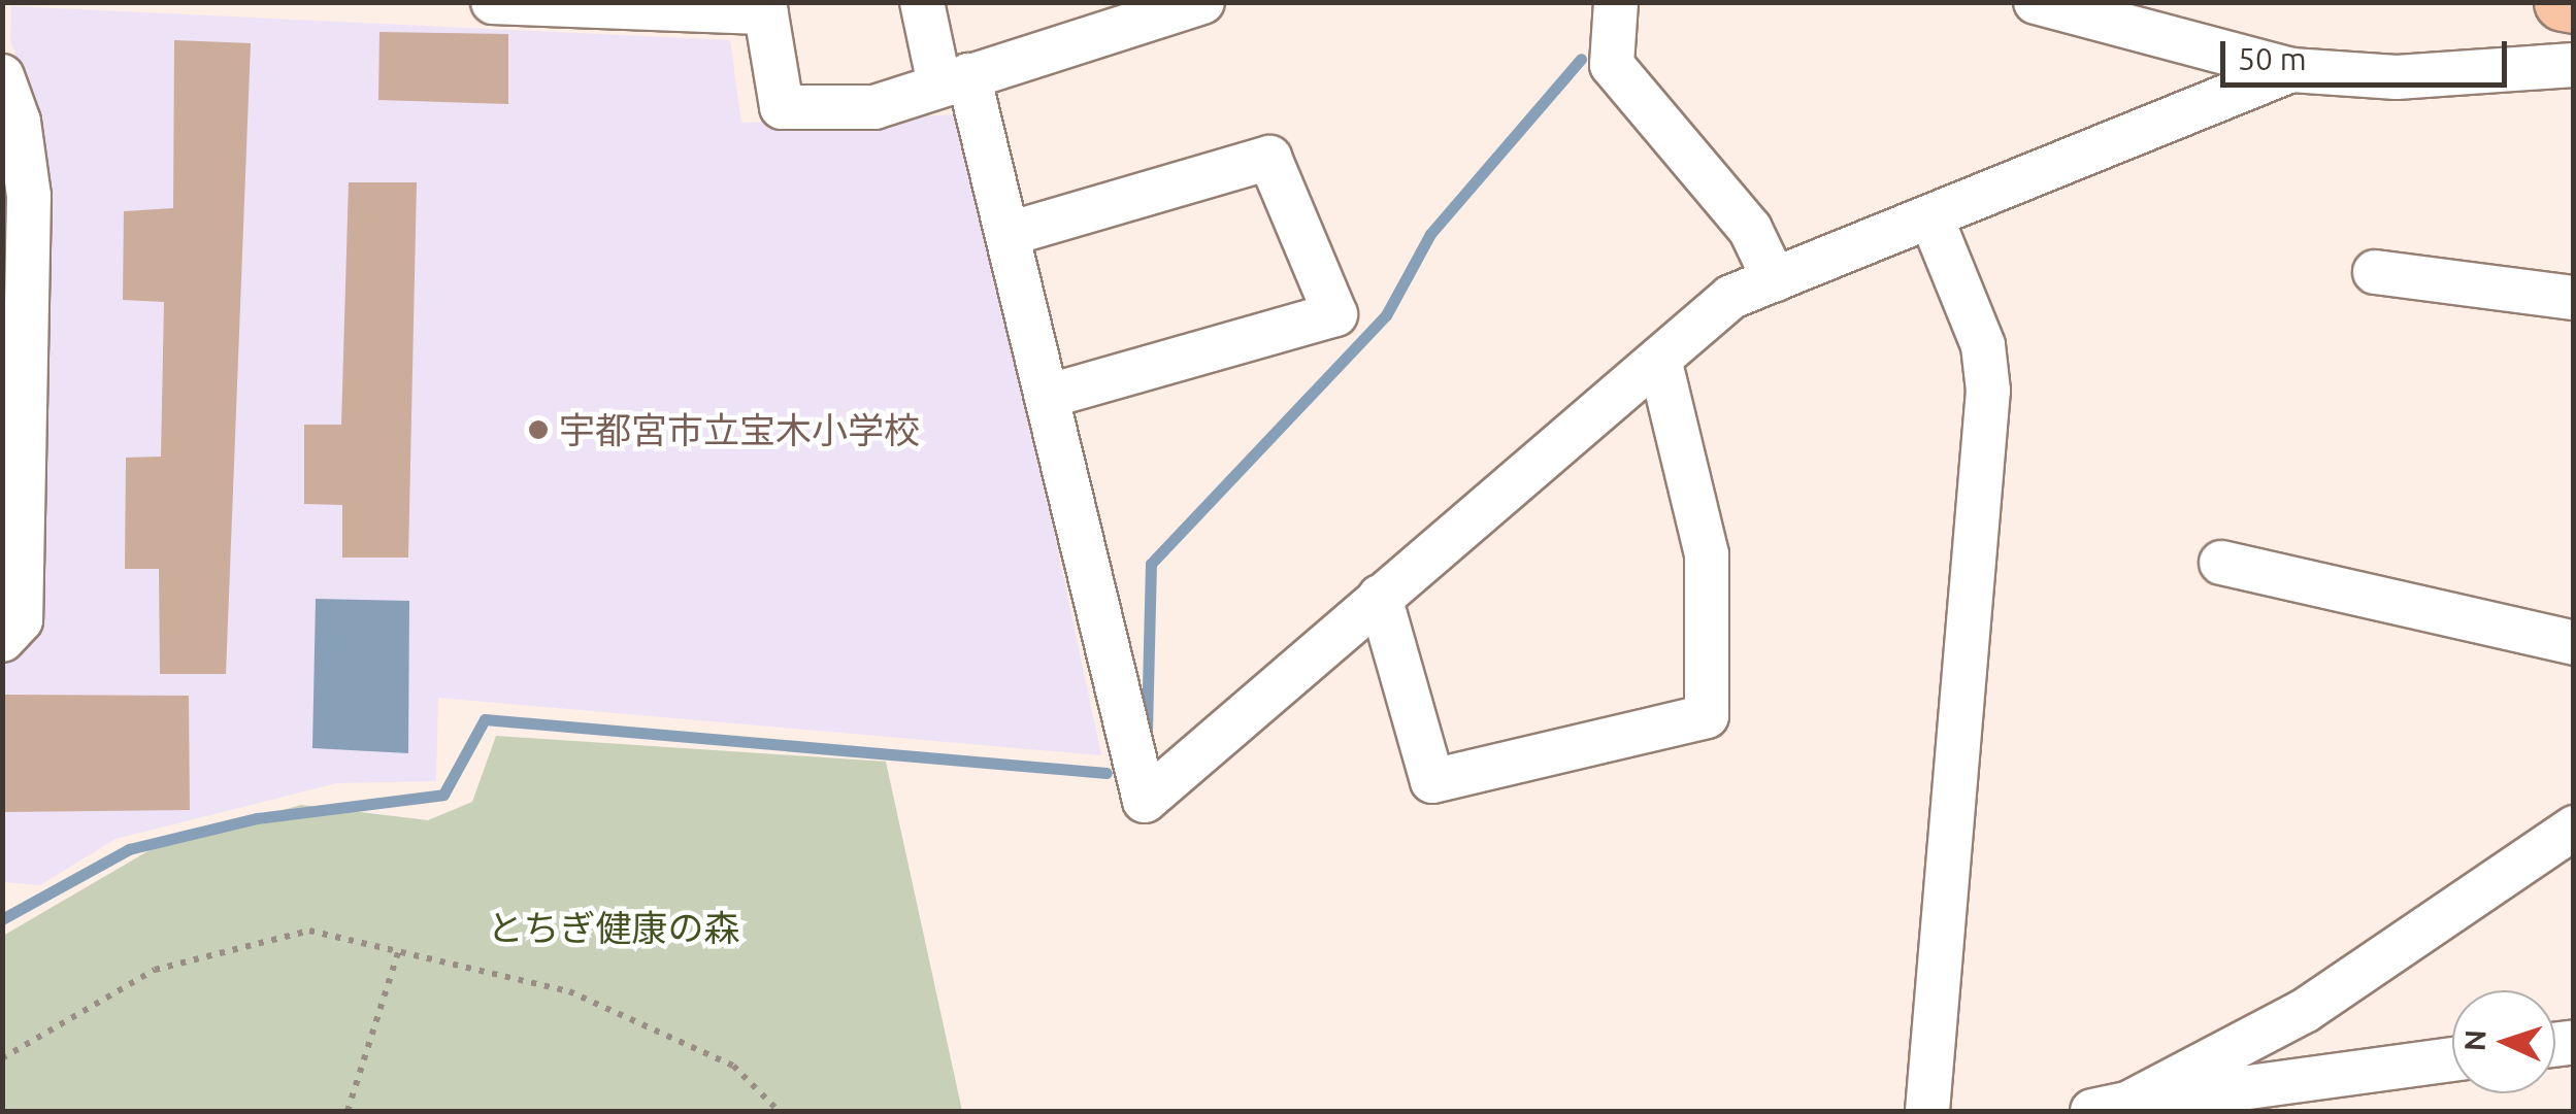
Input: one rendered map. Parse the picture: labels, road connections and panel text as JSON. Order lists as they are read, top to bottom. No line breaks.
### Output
{"parks":["とちぎ健康の森"],"places":["宇都宮市立宝木小学校"],"scale_bar":"50 m","north":"left"}
